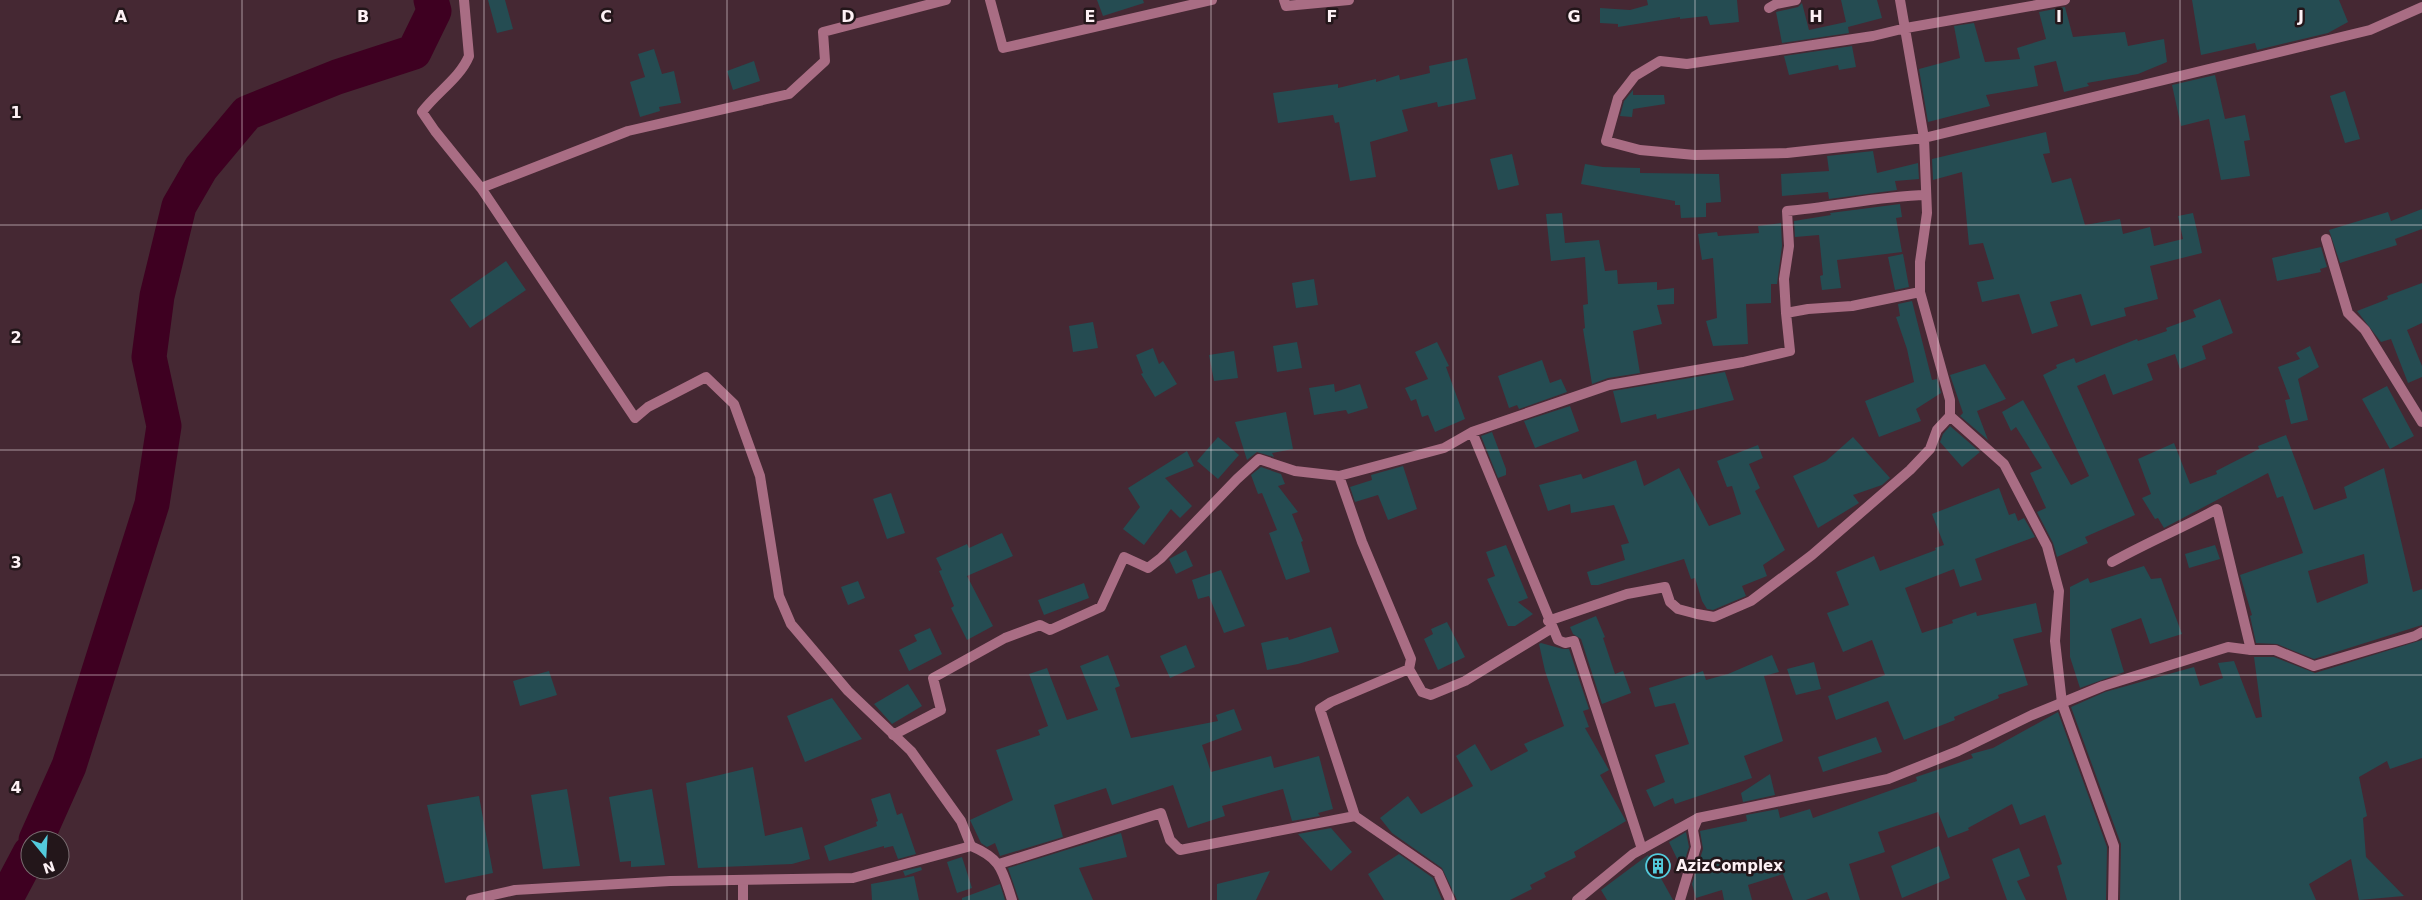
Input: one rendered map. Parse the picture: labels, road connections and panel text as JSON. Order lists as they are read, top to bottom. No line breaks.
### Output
{"places":{"building":["AzizComplex"]},"north":"bottom","grid":{"columns":["A","B","C","D","E","F","G","H","I","J"],"rows":["1","2","3","4"]}}
